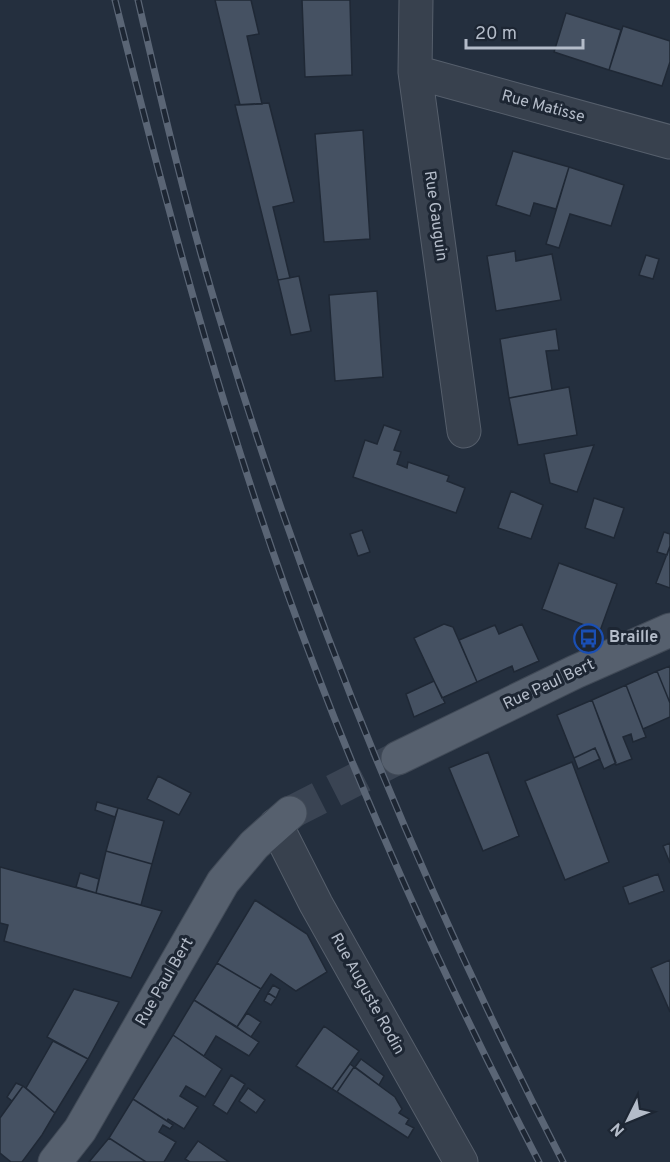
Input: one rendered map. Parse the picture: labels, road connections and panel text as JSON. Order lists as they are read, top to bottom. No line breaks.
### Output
{"streets":{"main road":["Rue Paul Bert"],"street":["Rue Matisse","Rue Gauguin","Rue Auguste Rodin"]},"crossings":[["Rue Matisse","Rue Gauguin"],["Rue Paul Bert","Rue Auguste Rodin"]],"places":{"bus stop":["Braille"]},"scale_bar":"20 m","north":"bottom left"}
